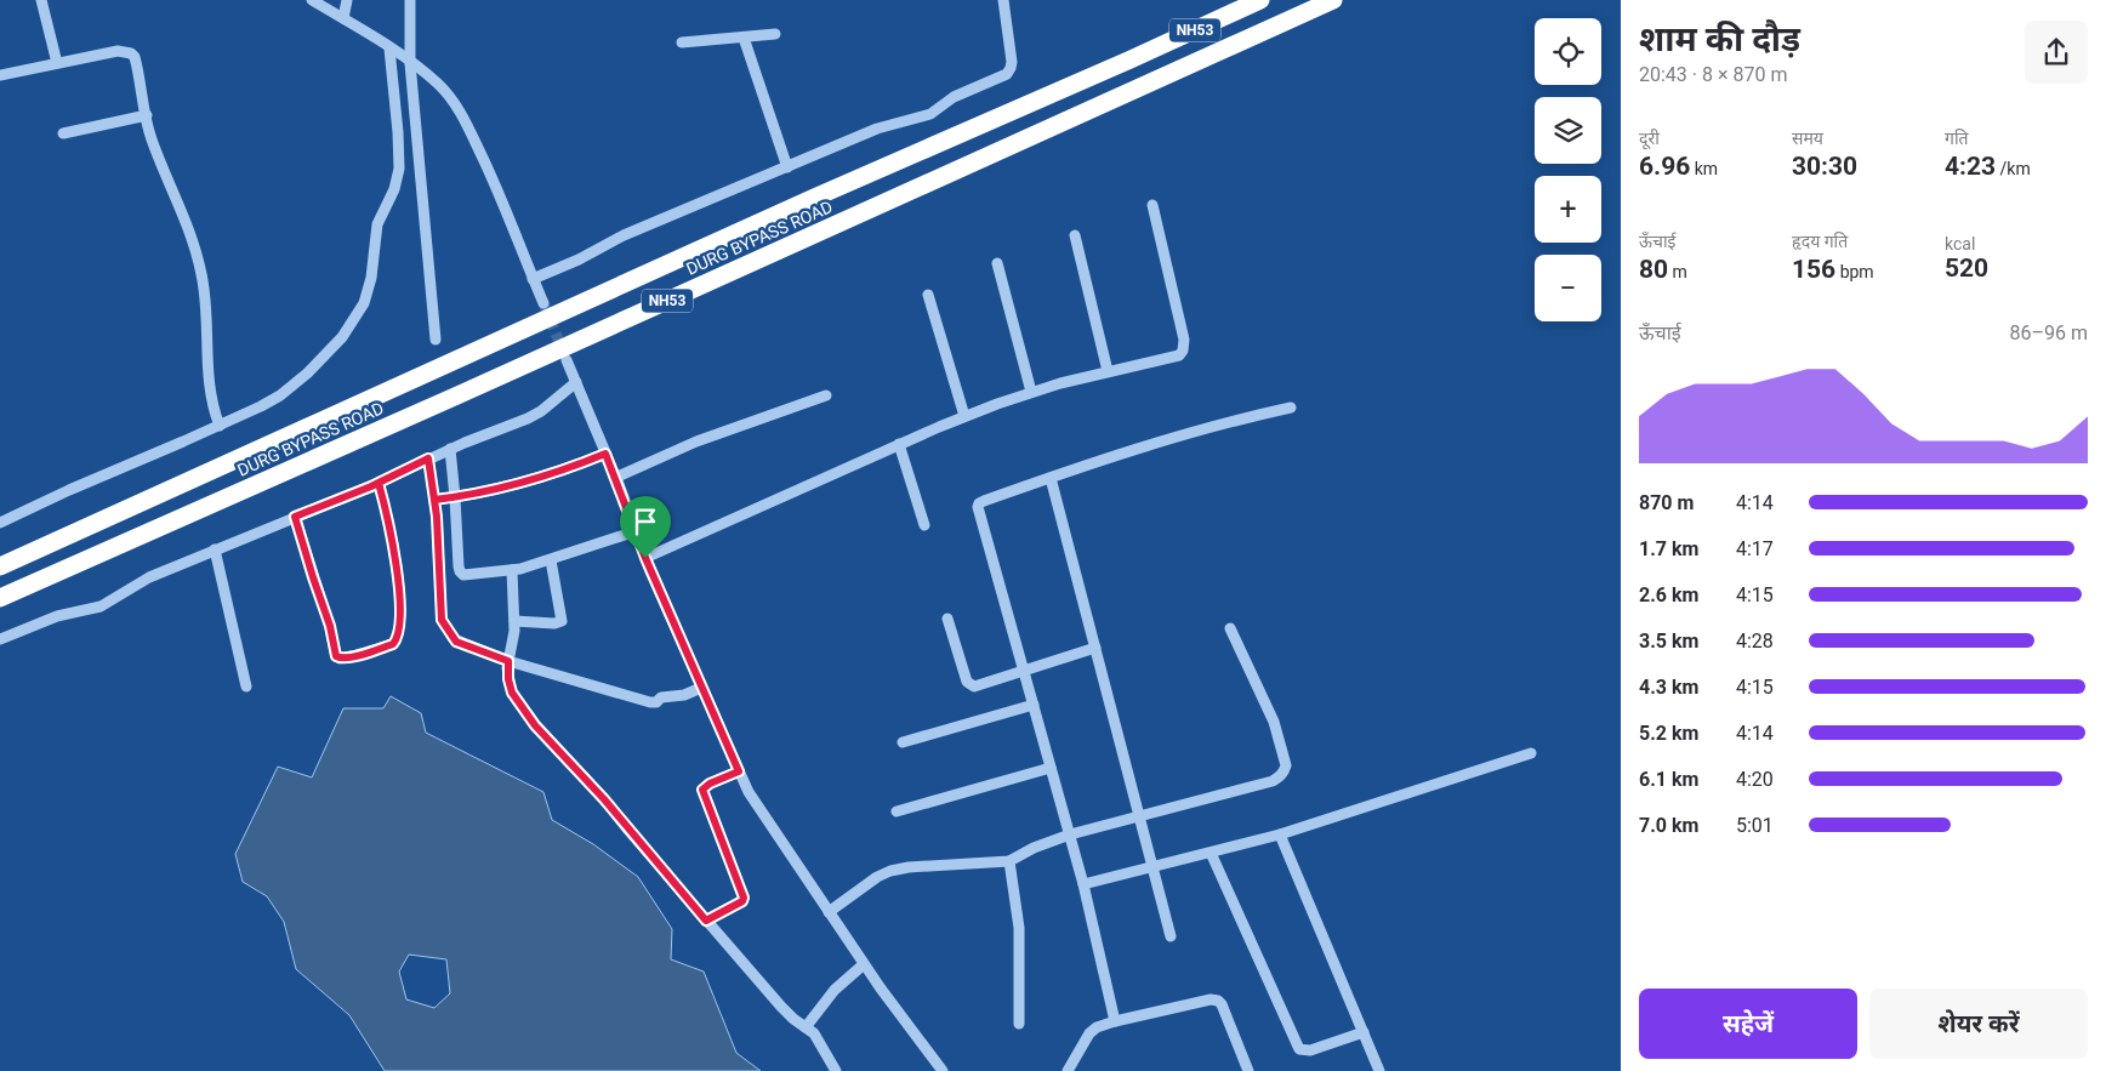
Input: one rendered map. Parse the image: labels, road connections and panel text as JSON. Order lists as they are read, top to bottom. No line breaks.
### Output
{"streets":{"highway":["NH53","DURG BYPASS ROAD"]},"page":{"heading":["शाम की दौड़","20:43 · 8 × 870 m"],"map_buttons":["+","−"],"stats":[["दूरी","6.96 km"],["समय","30:30"],["गति","4:23 /km"],["ऊँचाई","80 m"],["हृदय गति","156 bpm"],["kcal","520"]],"chart":["ऊँचाई","86–96 m"],"list":[{"name":"870 m","note":"4:14"},{"name":"1.7 km","note":"4:17"},{"name":"2.6 km","note":"4:15"},{"name":"3.5 km","note":"4:28"},{"name":"4.3 km","note":"4:15"},{"name":"5.2 km","note":"4:14"},{"name":"6.1 km","note":"4:20"},{"name":"7.0 km","note":"5:01"}],"buttons":["सहेजें","शेयर करें"]}}
